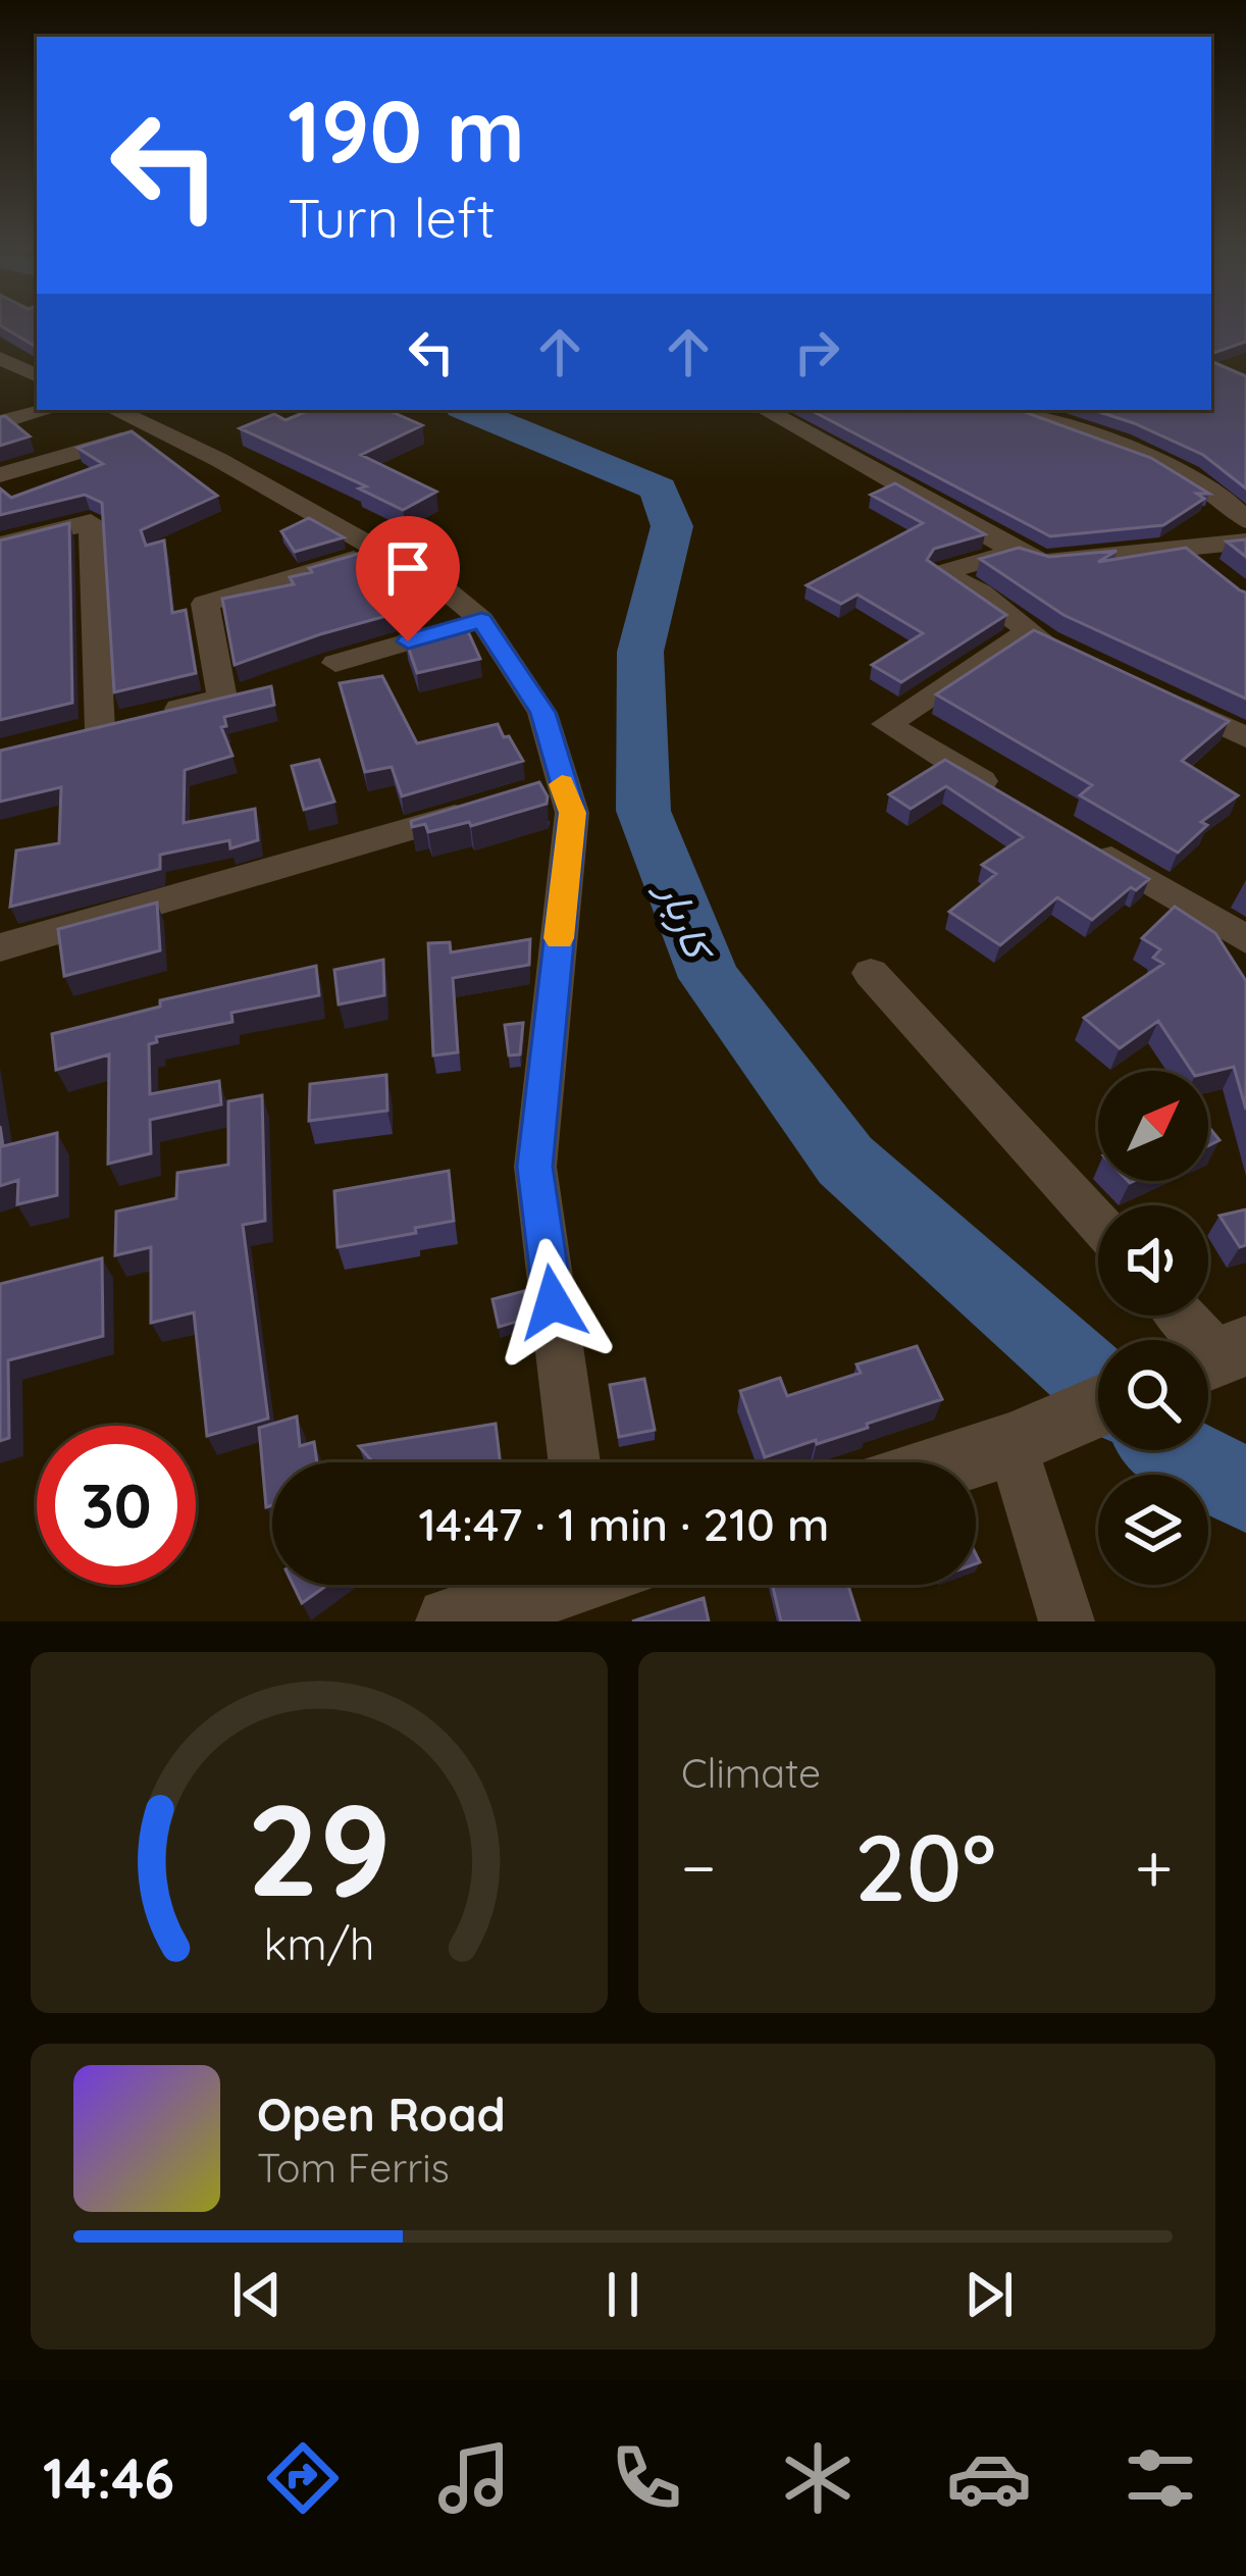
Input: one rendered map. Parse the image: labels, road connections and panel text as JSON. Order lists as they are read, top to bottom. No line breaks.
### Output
{"water":["کاربار"],"north":"top right","page":{"turn":["190 m","Turn left"],"limit":"30","trip":"14:47 · 1 min · 210 m","tile":"Climate","heat":["−","20°","+"],"song":["Open Road","Tom Ferris"],"tabs":"14:46","gauge":["29","km/h"]}}
